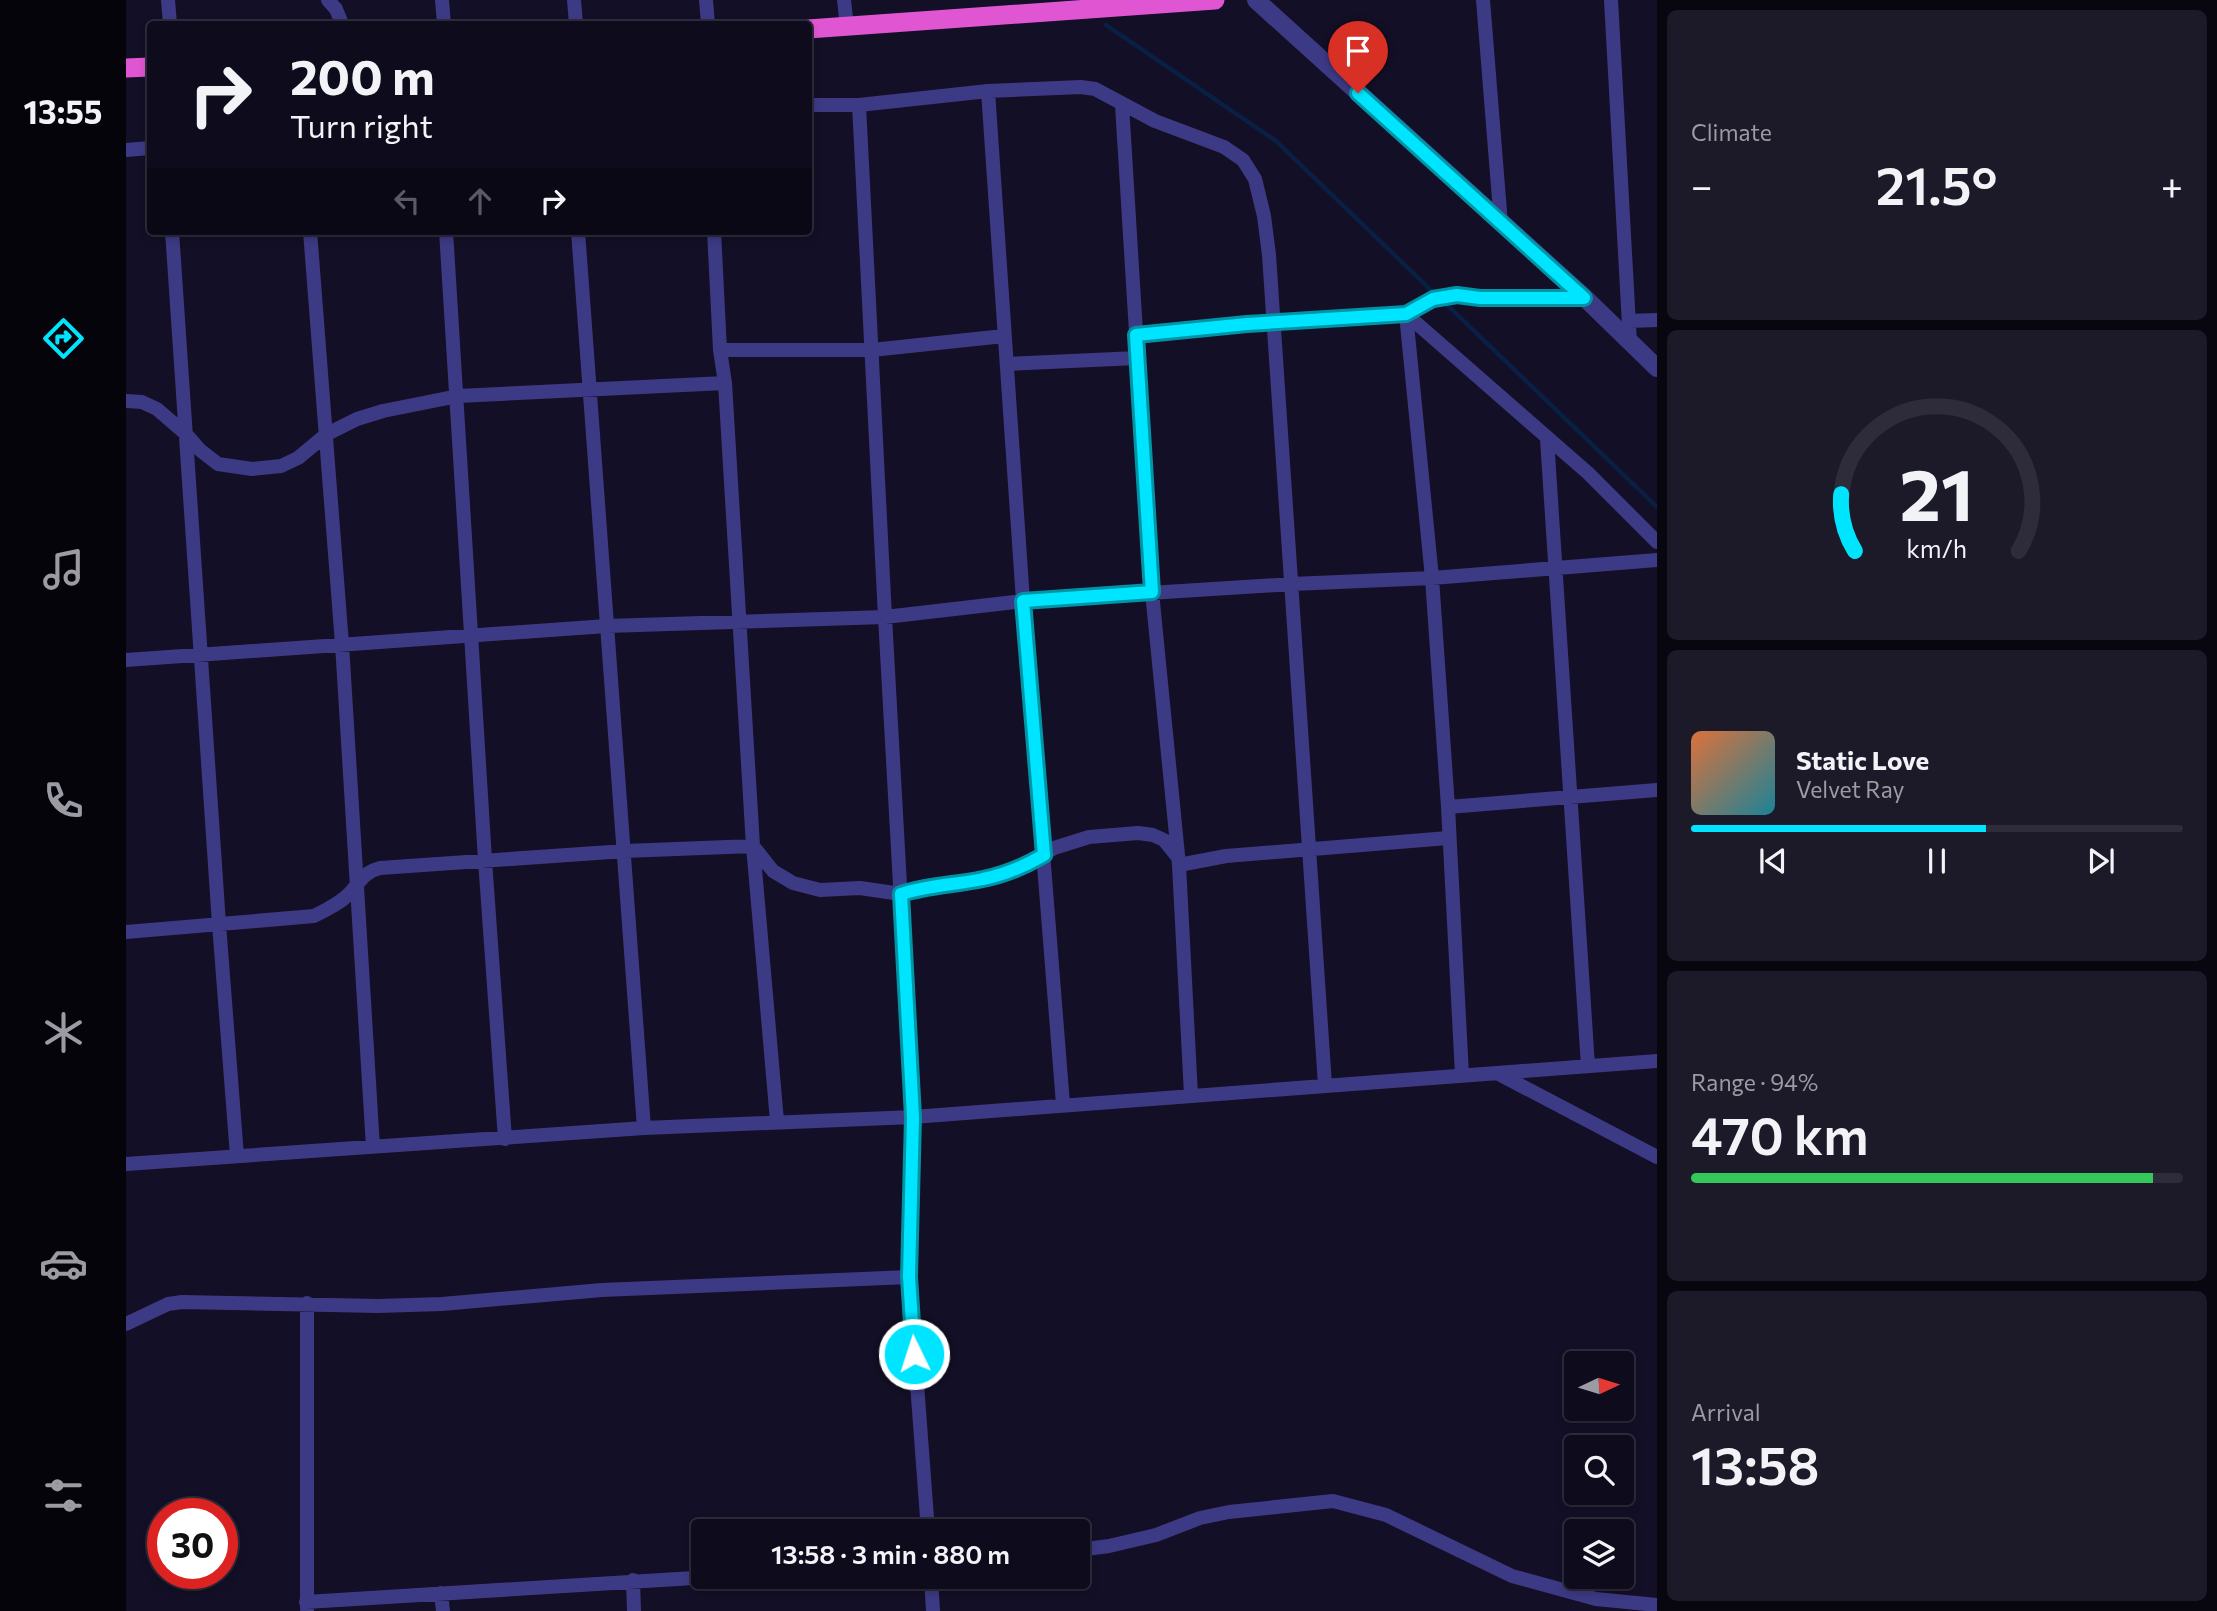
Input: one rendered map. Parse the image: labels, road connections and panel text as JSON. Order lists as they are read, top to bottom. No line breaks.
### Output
{"north":"right","page":{"tabs":"13:55","tile":["Climate",["Range · 94%","470 km"],["Arrival","13:58"]],"turn":["200 m","Turn right"],"heat":["−","21.5°","+"],"song":["Static Love","Velvet Ray"],"limit":"30","trip":"13:58 · 3 min · 880 m","gauge":["21","km/h"]}}
